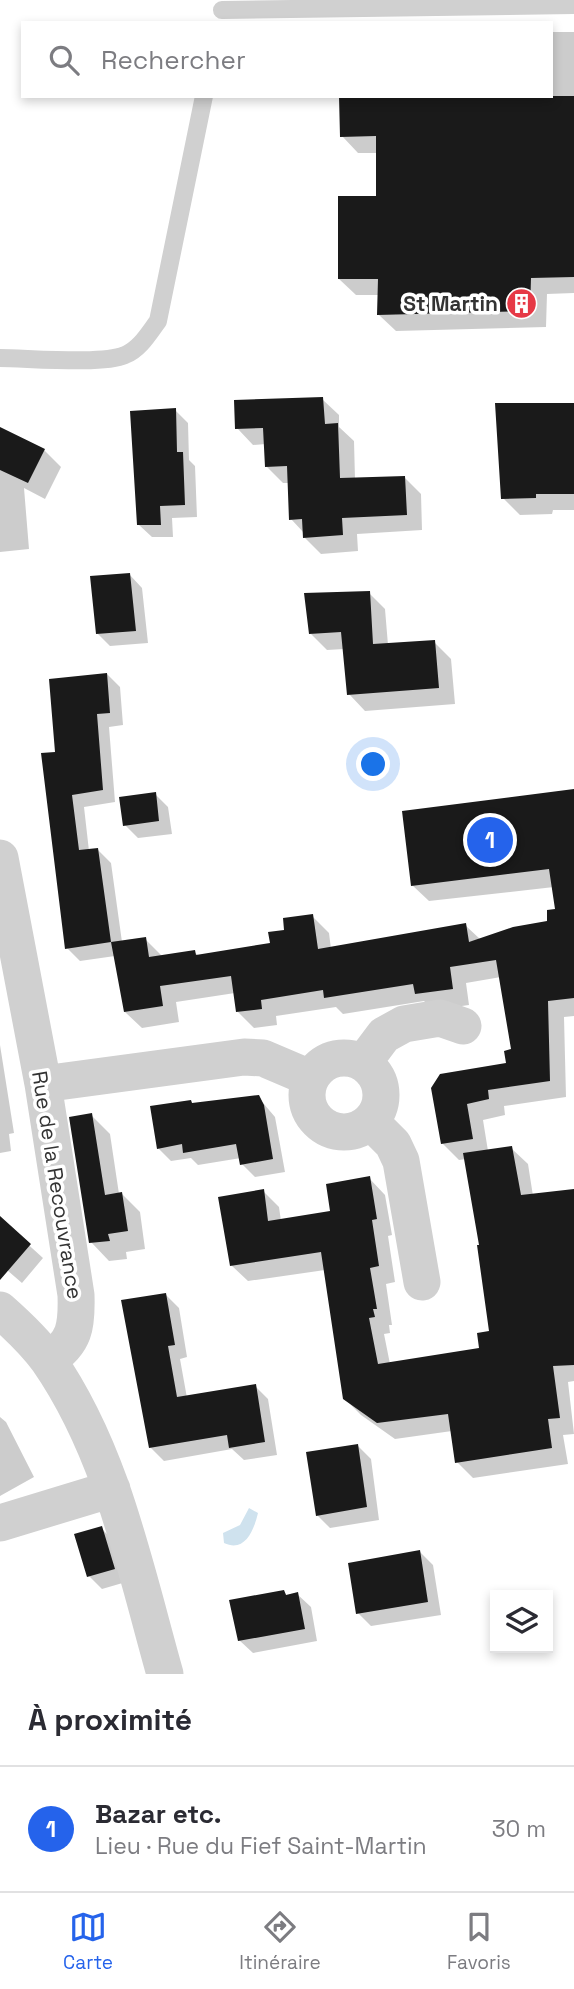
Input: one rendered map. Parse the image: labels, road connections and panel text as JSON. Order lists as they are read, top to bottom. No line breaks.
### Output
{"streets":{"street":["Rue de la Recouvrance"]},"places":{"building":["St Martin"]},"page":{"search":"Rechercher","pins":"1","heading":"À proximité","list":[{"mark":"1","name":"Bazar etc.","note":"Lieu · Rue du Fief Saint-Martin","value":"30 m"}],"nav":["Carte","Itinéraire","Favoris"]}}
